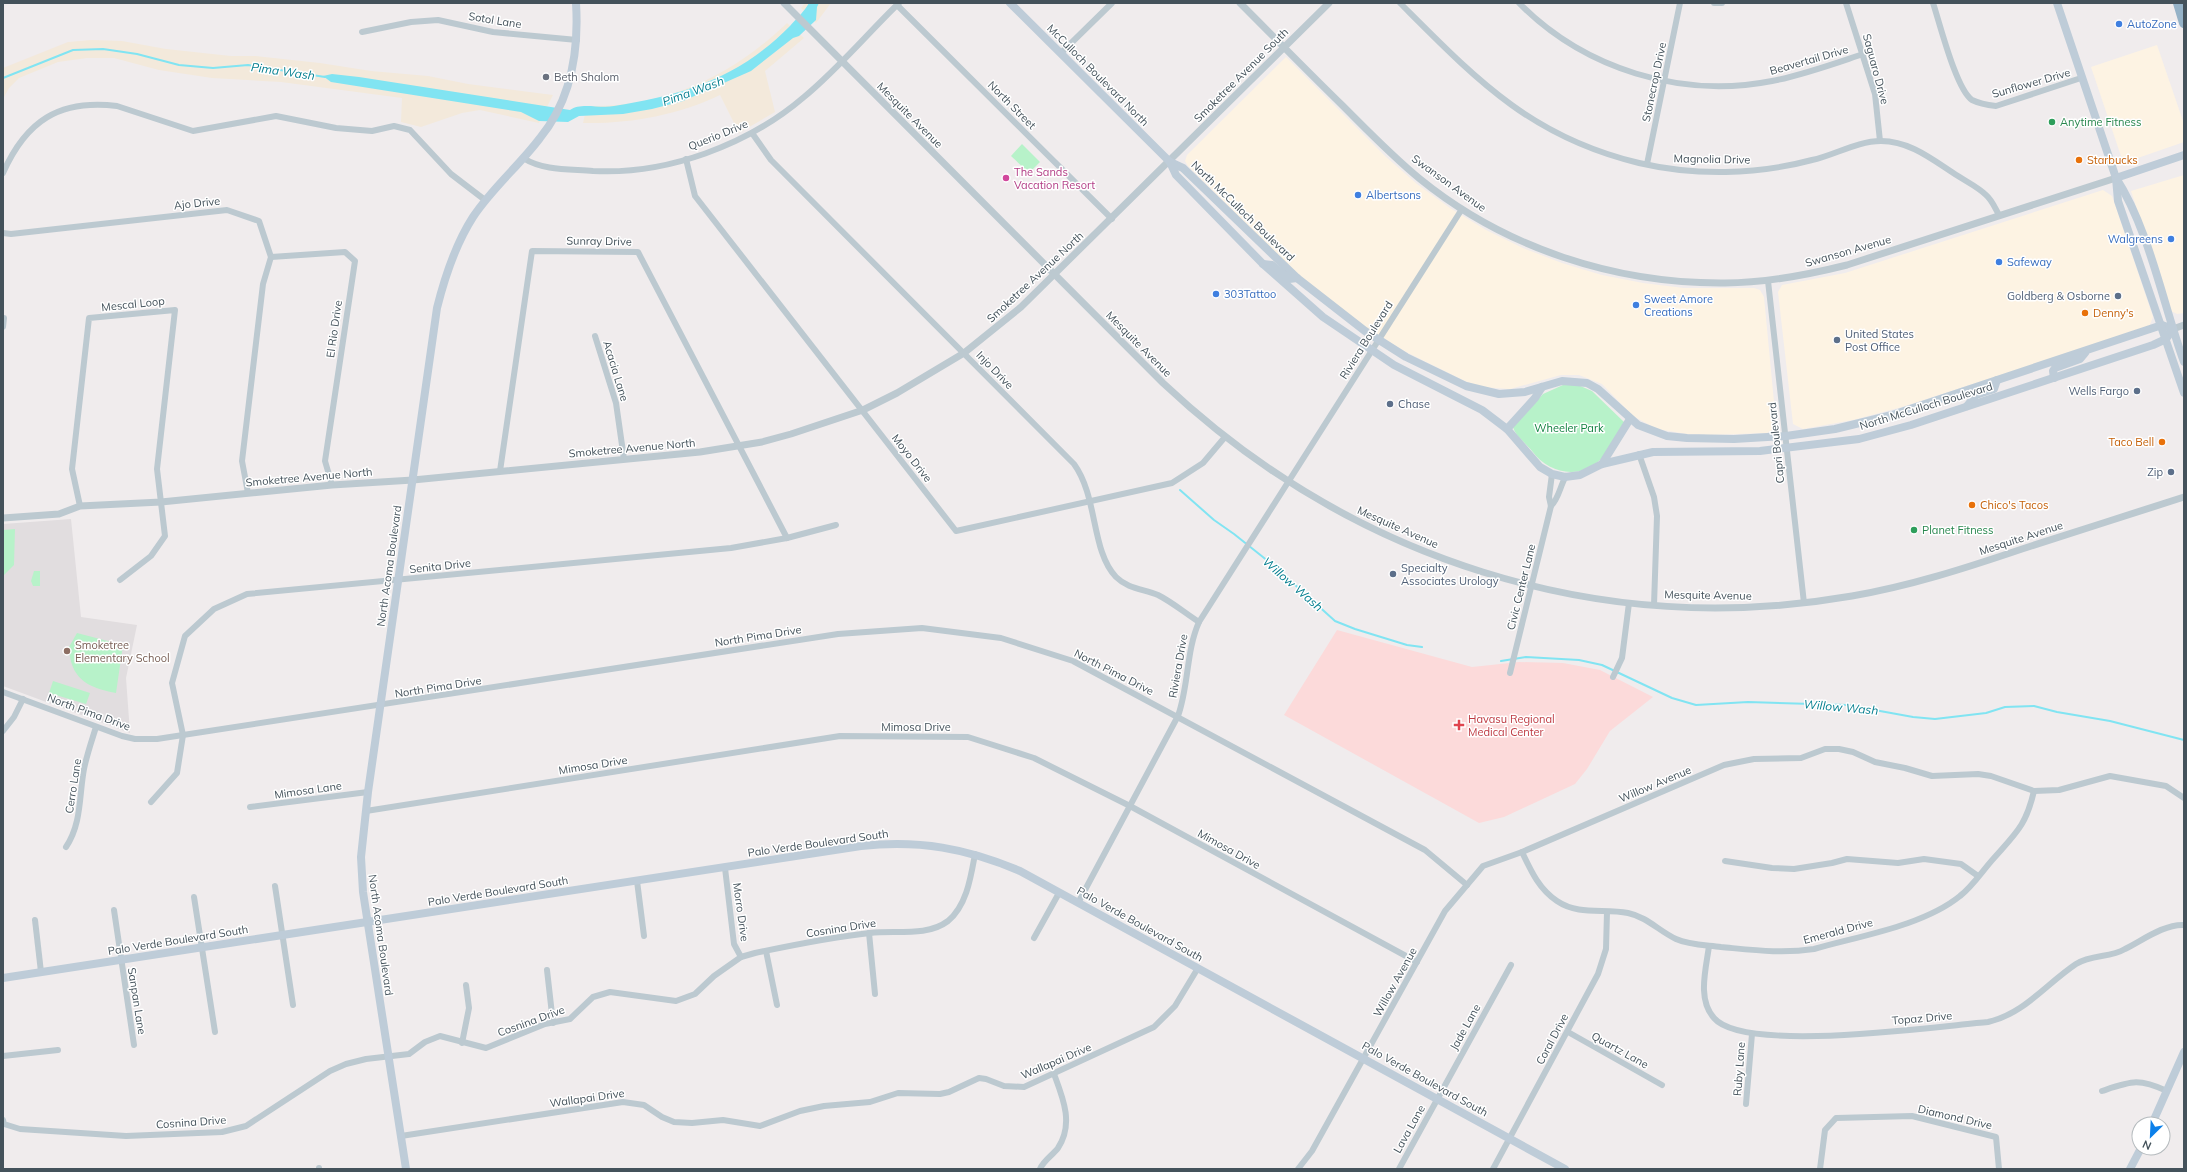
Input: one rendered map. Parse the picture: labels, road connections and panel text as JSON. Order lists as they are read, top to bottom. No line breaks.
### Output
{"streets":{"main road":["McCulloch Boulevard North","Swanson Avenue","North McCulloch Boulevard","North Acoma Boulevard","Palo Verde Boulevard South"],"street":["Sotol Lane","Beavertail Drive","Saguaro Drive","Smoketree Avenue South","Stonecrop Drive","Sunflower Drive","North Street","Mesquite Avenue","Querio Drive","Magnolia Drive","Ajo Drive","Sunray Drive","Smoketree Avenue North","Mescal Loop","El Rio Drive","Riviera Boulevard","Injo Drive","Acacia Lane","Capri Boulevard","Moyo Drive","Senita Drive","Civic Center Lane","North Pima Drive","Riviera Drive","Mimosa Drive","Willow Avenue","Cerro Lane","Mimosa Lane","Morro Drive","Cosnina Drive","Emerald Drive","Sanpan Lane","Topaz Drive","Jade Lane","Coral Drive","Quartz Lane","Wallapai Drive","Ruby Lane","Diamond Drive","Lava Lane"]},"crossings":[["Sotol Lane","North Acoma Boulevard"],["Beavertail Drive","Saguaro Drive"],["Beavertail Drive","Stonecrop Drive"],["Saguaro Drive","Magnolia Drive"],["McCulloch Boulevard North","Smoketree Avenue South"],["McCulloch Boulevard North","North McCulloch Boulevard"],["McCulloch Boulevard North","Smoketree Avenue North"],["Smoketree Avenue South","Swanson Avenue"],["Smoketree Avenue South","North McCulloch Boulevard"],["Smoketree Avenue South","Smoketree Avenue North"],["Stonecrop Drive","Magnolia Drive"],["North Street","Querio Drive"],["North Street","Smoketree Avenue North"],["Mesquite Avenue","Querio Drive"],["Mesquite Avenue","Smoketree Avenue North"],["Mesquite Avenue","Riviera Boulevard"],["Mesquite Avenue","Capri Boulevard"],["Mesquite Avenue","Moyo Drive"],["Mesquite Avenue","Civic Center Lane"],["Mesquite Avenue","Riviera Drive"],["Querio Drive","Injo Drive"],["Querio Drive","Moyo Drive"],["Querio Drive","North Acoma Boulevard"],["Magnolia Drive","Swanson Avenue"],["Swanson Avenue","Riviera Boulevard"],["Swanson Avenue","Capri Boulevard"],["Ajo Drive","El Rio Drive"],["North McCulloch Boulevard","Smoketree Avenue North"],["North McCulloch Boulevard","Riviera Boulevard"],["North McCulloch Boulevard","Capri Boulevard"],["North McCulloch Boulevard","Civic Center Lane"],["Sunray Drive","Smoketree Avenue North"],["Sunray Drive","Senita Drive"],["Smoketree Avenue North","Mescal Loop"],["Smoketree Avenue North","El Rio Drive"],["Smoketree Avenue North","Injo Drive"],["Smoketree Avenue North","Acacia Lane"],["Smoketree Avenue North","Moyo Drive"],["Smoketree Avenue North","North Acoma Boulevard"],["Riviera Boulevard","Riviera Drive"],["Injo Drive","Moyo Drive"],["Injo Drive","Riviera Drive"],["North Acoma Boulevard","Senita Drive"],["North Acoma Boulevard","North Pima Drive"],["North Acoma Boulevard","Mimosa Drive"],["North Acoma Boulevard","Mimosa Lane"],["North Acoma Boulevard","Palo Verde Boulevard South"],["North Acoma Boulevard","Cosnina Drive"],["North Acoma Boulevard","Wallapai Drive"],["Senita Drive","North Pima Drive"],["North Pima Drive","Riviera Drive"],["North Pima Drive","Willow Avenue"],["North Pima Drive","Cerro Lane"],["Riviera Drive","Mimosa Drive"],["Riviera Drive","Palo Verde Boulevard South"],["Mimosa Drive","Willow Avenue"],["Willow Avenue","Palo Verde Boulevard South"],["Willow Avenue","Emerald Drive"],["Palo Verde Boulevard South","Morro Drive"],["Palo Verde Boulevard South","Cosnina Drive"],["Palo Verde Boulevard South","Sanpan Lane"],["Palo Verde Boulevard South","Jade Lane"],["Palo Verde Boulevard South","Coral Drive"],["Palo Verde Boulevard South","Wallapai Drive"],["Palo Verde Boulevard South","Lava Lane"],["Morro Drive","Cosnina Drive"],["Emerald Drive","Topaz Drive"],["Emerald Drive","Coral Drive"],["Topaz Drive","Ruby Lane"],["Jade Lane","Lava Lane"],["Coral Drive","Quartz Lane"]],"water":["Pima Wash","Willow Wash"],"parks":["Wheeler Park"],"places":{"other":["AutoZone","Beth Shalom","Anytime Fitness","Starbucks","The Sands Vacation Resort","Albertsons","Walgreens","Safeway","303Tattoo","Goldberg & Osborne","Sweet Amore Creations","Denny's","United States Post Office","Wells Fargo","Chase","Taco Bell","Zip","Chico's Tacos","Planet Fitness","Specialty Associates Urology","Smoketree Elementary School"],"health":["Havasu Regional Medical Center"]},"north":"bottom left"}
